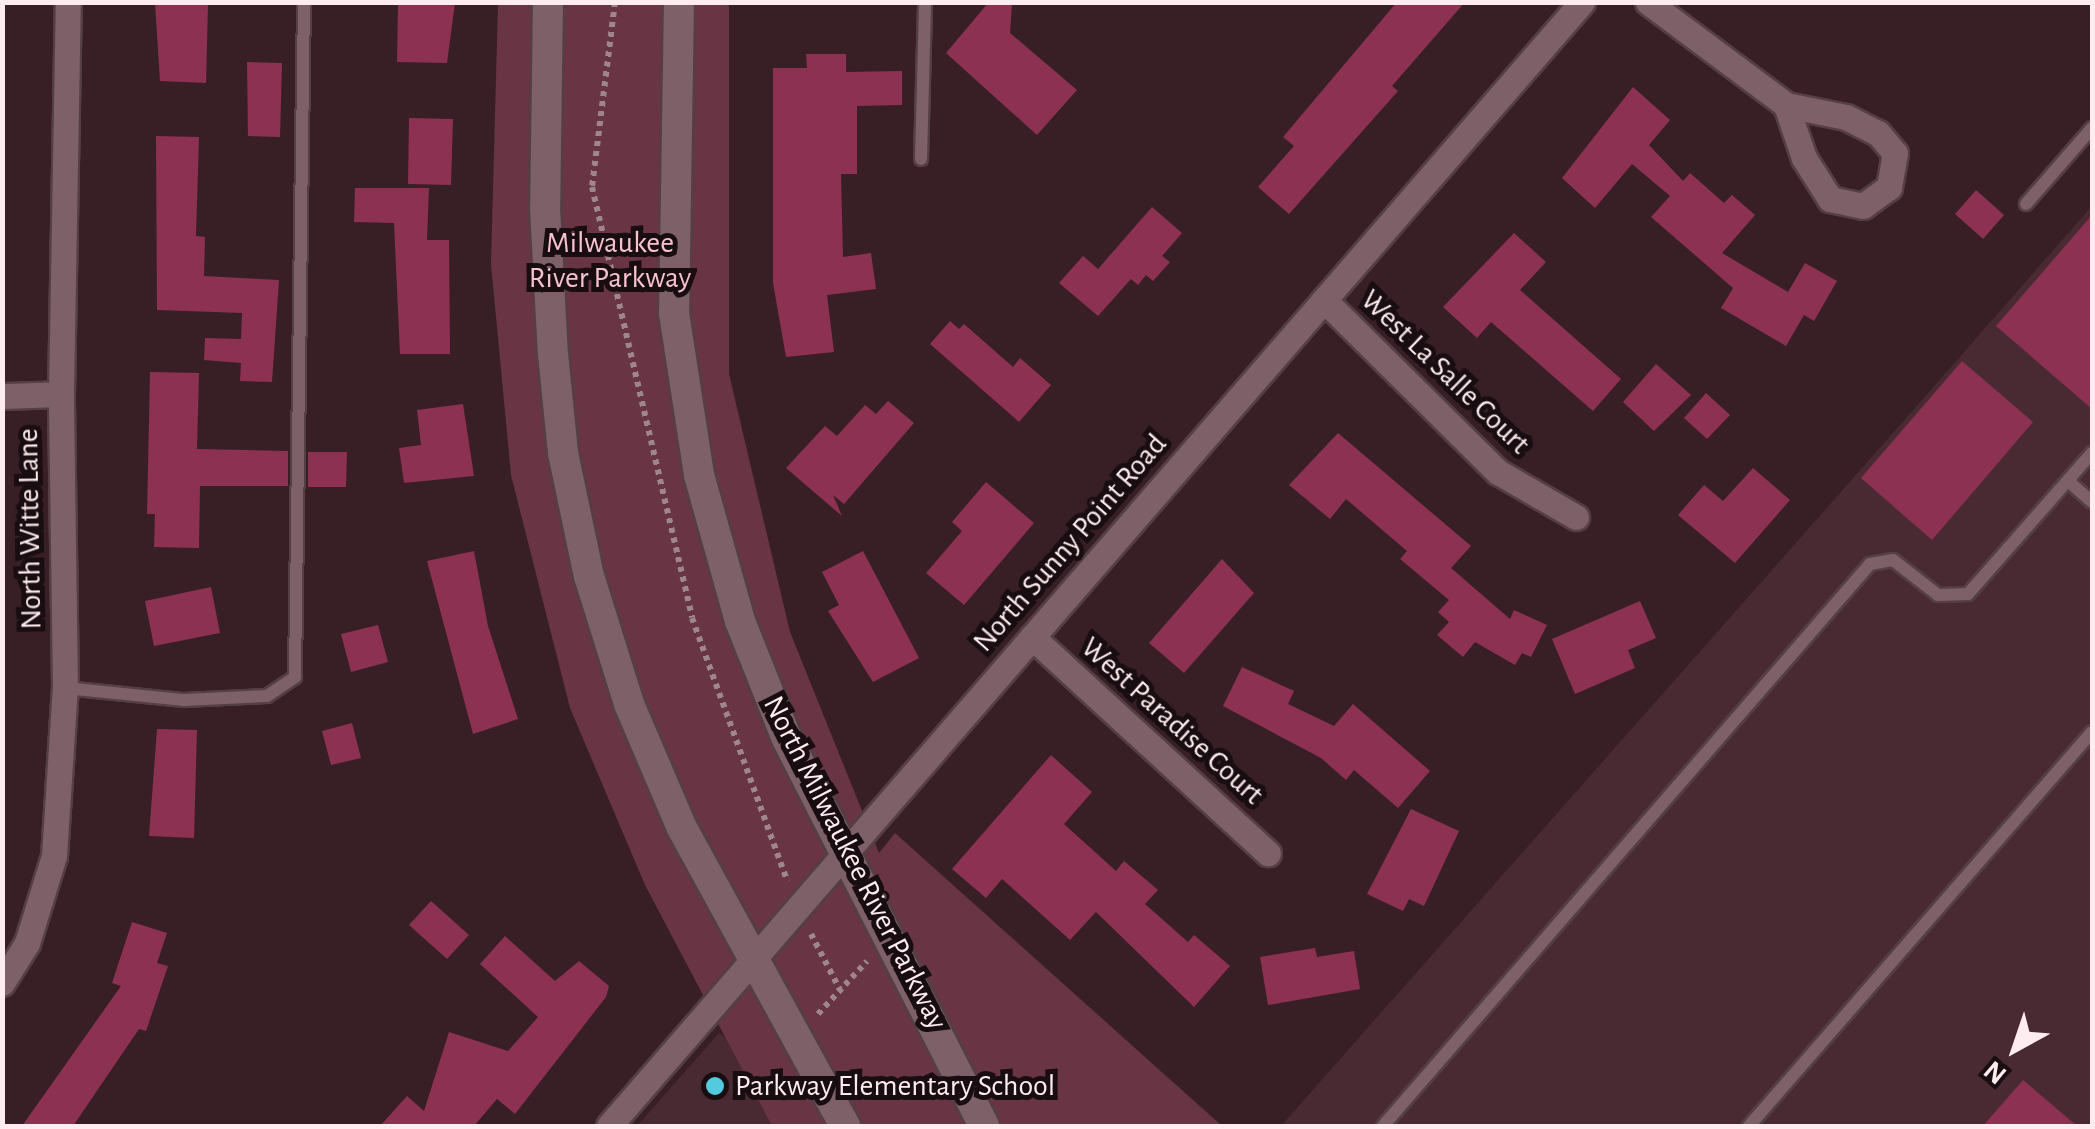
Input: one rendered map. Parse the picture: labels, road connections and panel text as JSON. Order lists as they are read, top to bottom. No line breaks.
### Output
{"streets":{"street":["West La Salle Court","North Witte Lane","North Sunny Point Road","West Paradise Court","North Milwaukee River Parkway"]},"crossings":[["West La Salle Court","North Sunny Point Road"],["North Sunny Point Road","West Paradise Court"],["North Sunny Point Road","North Milwaukee River Parkway"]],"parks":["Milwaukee River Parkway"],"places":["Parkway Elementary School"],"north":"bottom left"}
